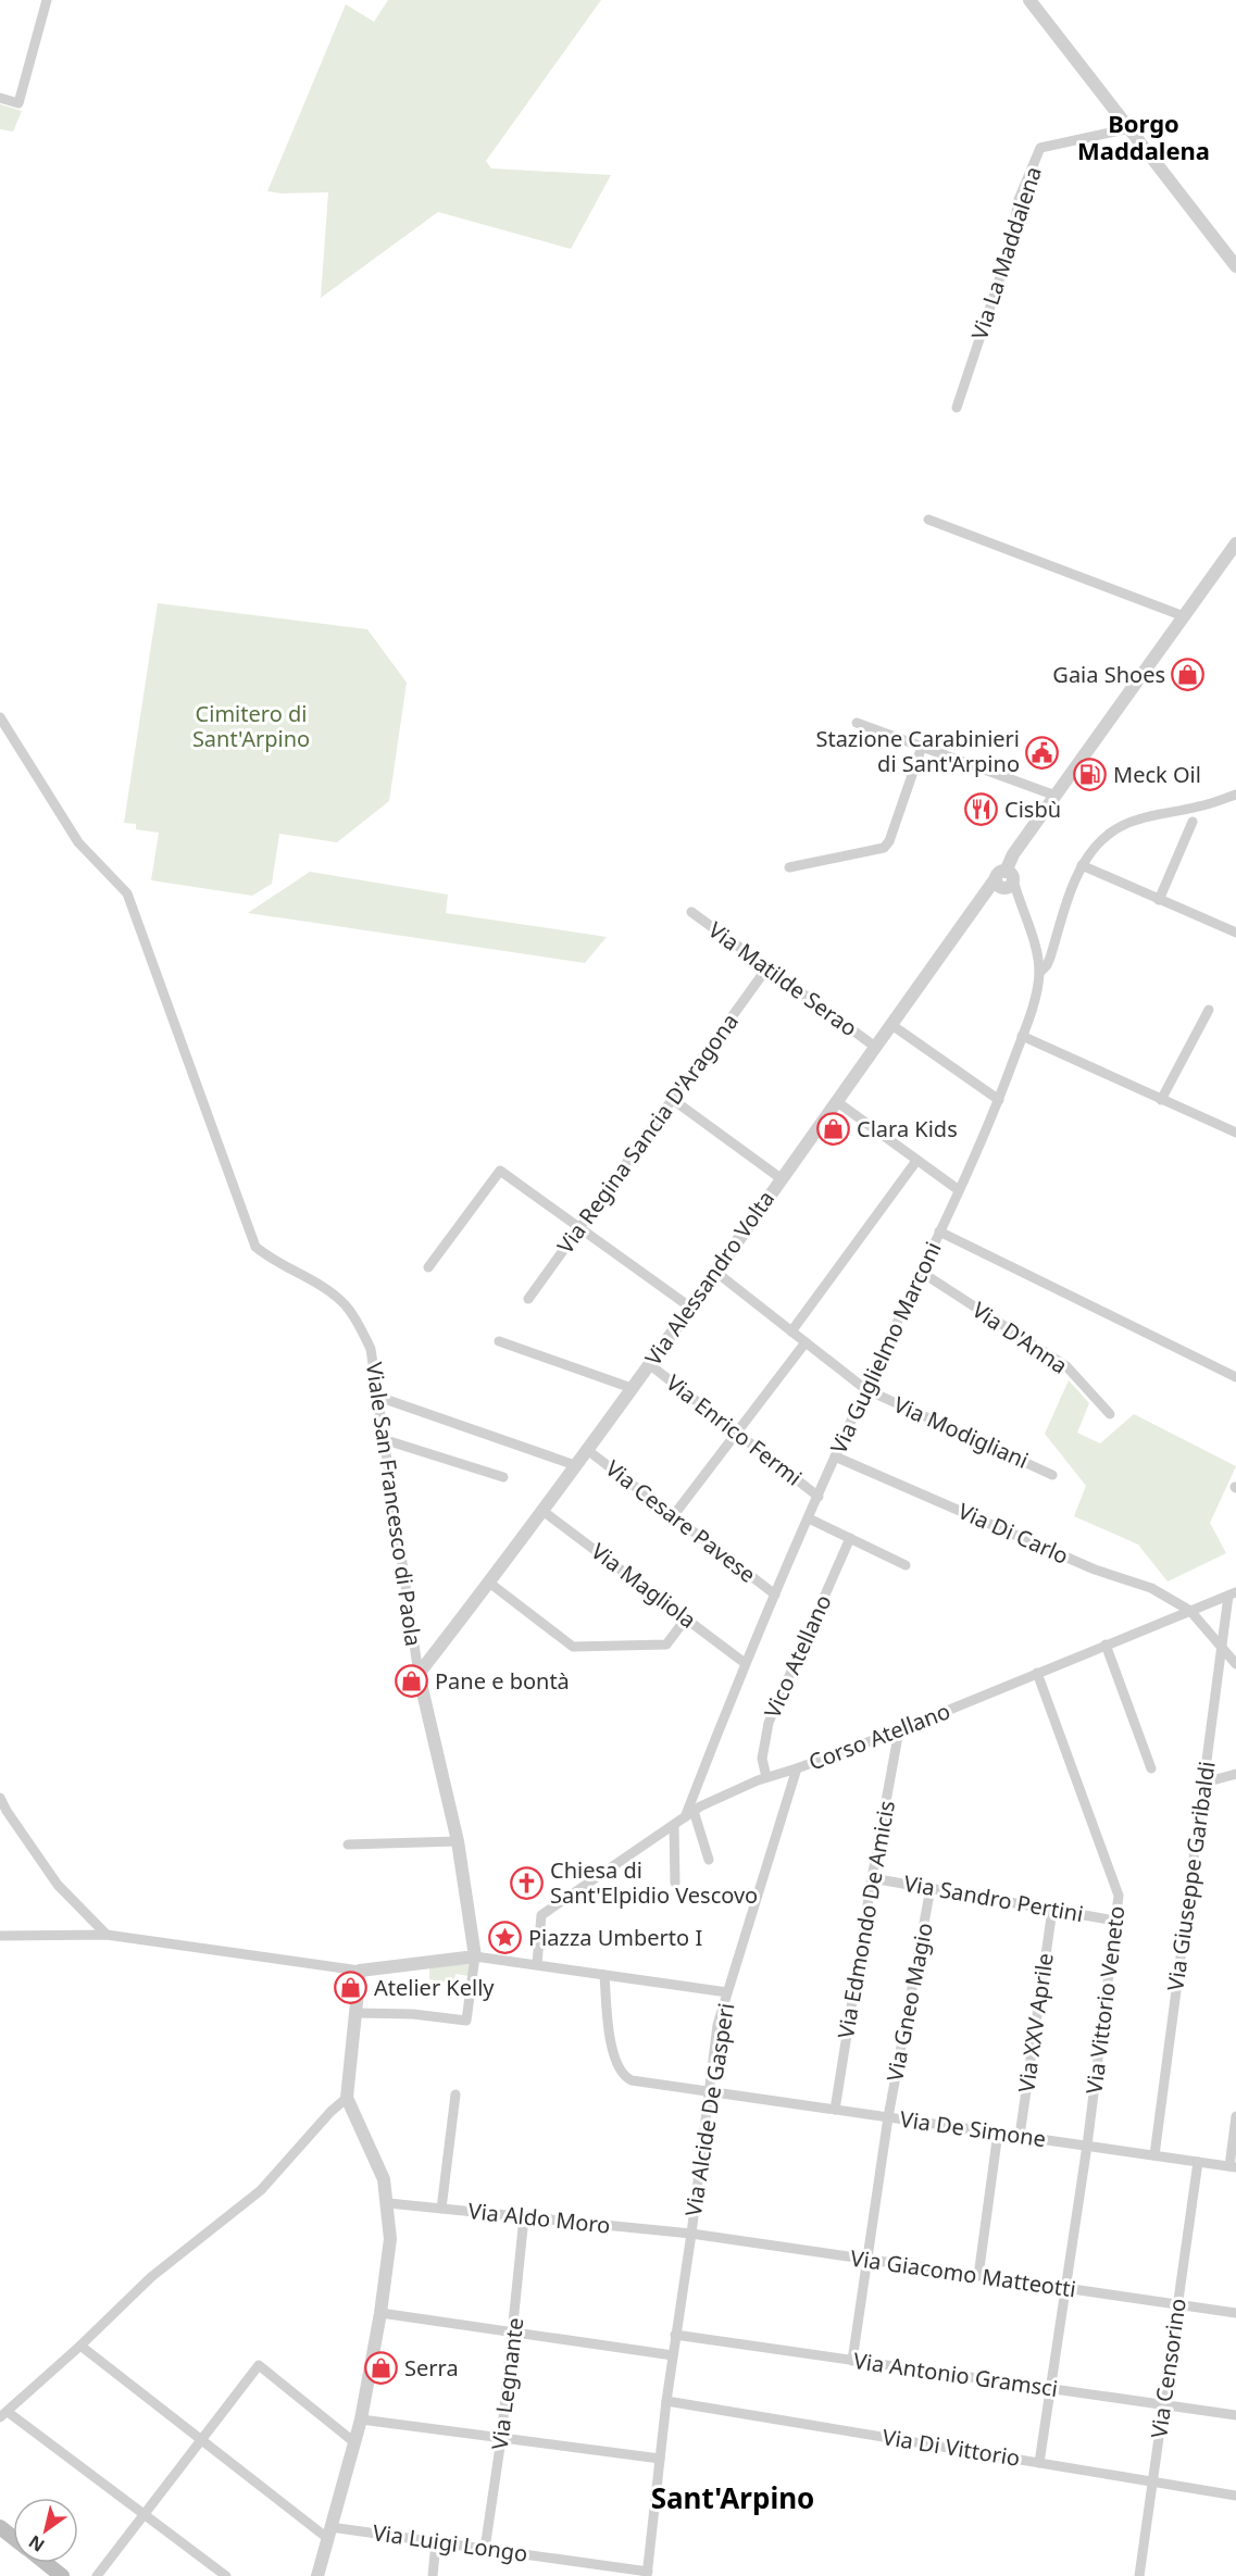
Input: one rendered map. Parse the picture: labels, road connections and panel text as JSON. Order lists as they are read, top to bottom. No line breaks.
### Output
{"streets":{"street":["Via La Maddalena","Via Matilde Serao","Via Regina Sancia D'Aragona","Via Alessandro Volta","Via D'Anna","Via Guglielmo Marconi","Via Enrico Fermi","Via Modigliani","Viale San Francesco di Paola","Via Cesare Pavese","Via Di Carlo","Via Magliola","Vico Atellano","Corso Atellano","Via Giuseppe Garibaldi","Via Sandro Pertini","Via Edmondo De Amicis","Via Vittorio Veneto","Via Gneo Magio","Via XXV Aprile","Via Alcide De Gasperi","Via De Simone","Via Aldo Moro","Via Giacomo Matteotti","Via Censorino","Via Antonio Gramsci","Via Legnante","Via Di Vittorio","Via Luigi Longo"]},"crossings":[["Via Matilde Serao","Via Regina Sancia D'Aragona"],["Via Matilde Serao","Via Alessandro Volta"],["Via Alessandro Volta","Via Guglielmo Marconi"],["Via Alessandro Volta","Via Enrico Fermi"],["Via Alessandro Volta","Via Modigliani"],["Via Alessandro Volta","Viale San Francesco di Paola"],["Via Alessandro Volta","Via Cesare Pavese"],["Via Alessandro Volta","Via Magliola"],["Via D'Anna","Via Guglielmo Marconi"],["Via Guglielmo Marconi","Via Enrico Fermi"],["Via Guglielmo Marconi","Via Modigliani"],["Via Guglielmo Marconi","Via Cesare Pavese"],["Via Guglielmo Marconi","Via Di Carlo"],["Via Guglielmo Marconi","Via Magliola"],["Via Guglielmo Marconi","Corso Atellano"],["Via Di Carlo","Corso Atellano"],["Via Di Carlo","Via Giuseppe Garibaldi"],["Vico Atellano","Corso Atellano"],["Corso Atellano","Via Giuseppe Garibaldi"],["Corso Atellano","Via Edmondo De Amicis"],["Corso Atellano","Via Vittorio Veneto"],["Corso Atellano","Via Alcide De Gasperi"],["Via Giuseppe Garibaldi","Via De Simone"],["Via Sandro Pertini","Via Edmondo De Amicis"],["Via Sandro Pertini","Via Vittorio Veneto"],["Via Sandro Pertini","Via Gneo Magio"],["Via Sandro Pertini","Via XXV Aprile"],["Via Edmondo De Amicis","Via De Simone"],["Via Vittorio Veneto","Via De Simone"],["Via Vittorio Veneto","Via Giacomo Matteotti"],["Via Vittorio Veneto","Via Antonio Gramsci"],["Via Vittorio Veneto","Via Di Vittorio"],["Via Gneo Magio","Via De Simone"],["Via Gneo Magio","Via Giacomo Matteotti"],["Via Gneo Magio","Via Antonio Gramsci"],["Via XXV Aprile","Via De Simone"],["Via Alcide De Gasperi","Via De Simone"],["Via Alcide De Gasperi","Via Aldo Moro"],["Via Alcide De Gasperi","Via Giacomo Matteotti"],["Via Alcide De Gasperi","Via Antonio Gramsci"],["Via Alcide De Gasperi","Via Di Vittorio"],["Via Alcide De Gasperi","Via Luigi Longo"],["Via De Simone","Via Censorino"],["Via Aldo Moro","Via Giacomo Matteotti"],["Via Aldo Moro","Via Legnante"],["Via Giacomo Matteotti","Via Censorino"],["Via Censorino","Via Antonio Gramsci"],["Via Censorino","Via Di Vittorio"],["Via Legnante","Via Luigi Longo"]],"districts":["Borgo Maddalena","Sant'Arpino"],"parks":["Cimitero di Sant'Arpino"],"places":{"shop":["Gaia Shoes","Clara Kids","Pane e bontà","Atelier Kelly","Serra"],"public building":["Stazione Carabinieri di Sant'Arpino"],"fuel station":["Meck Oil"],"restaurant":["Cisbù"],"church":["Chiesa di Sant'Elpidio Vescovo"],"place":["Piazza Umberto I"]},"north":"bottom left"}
